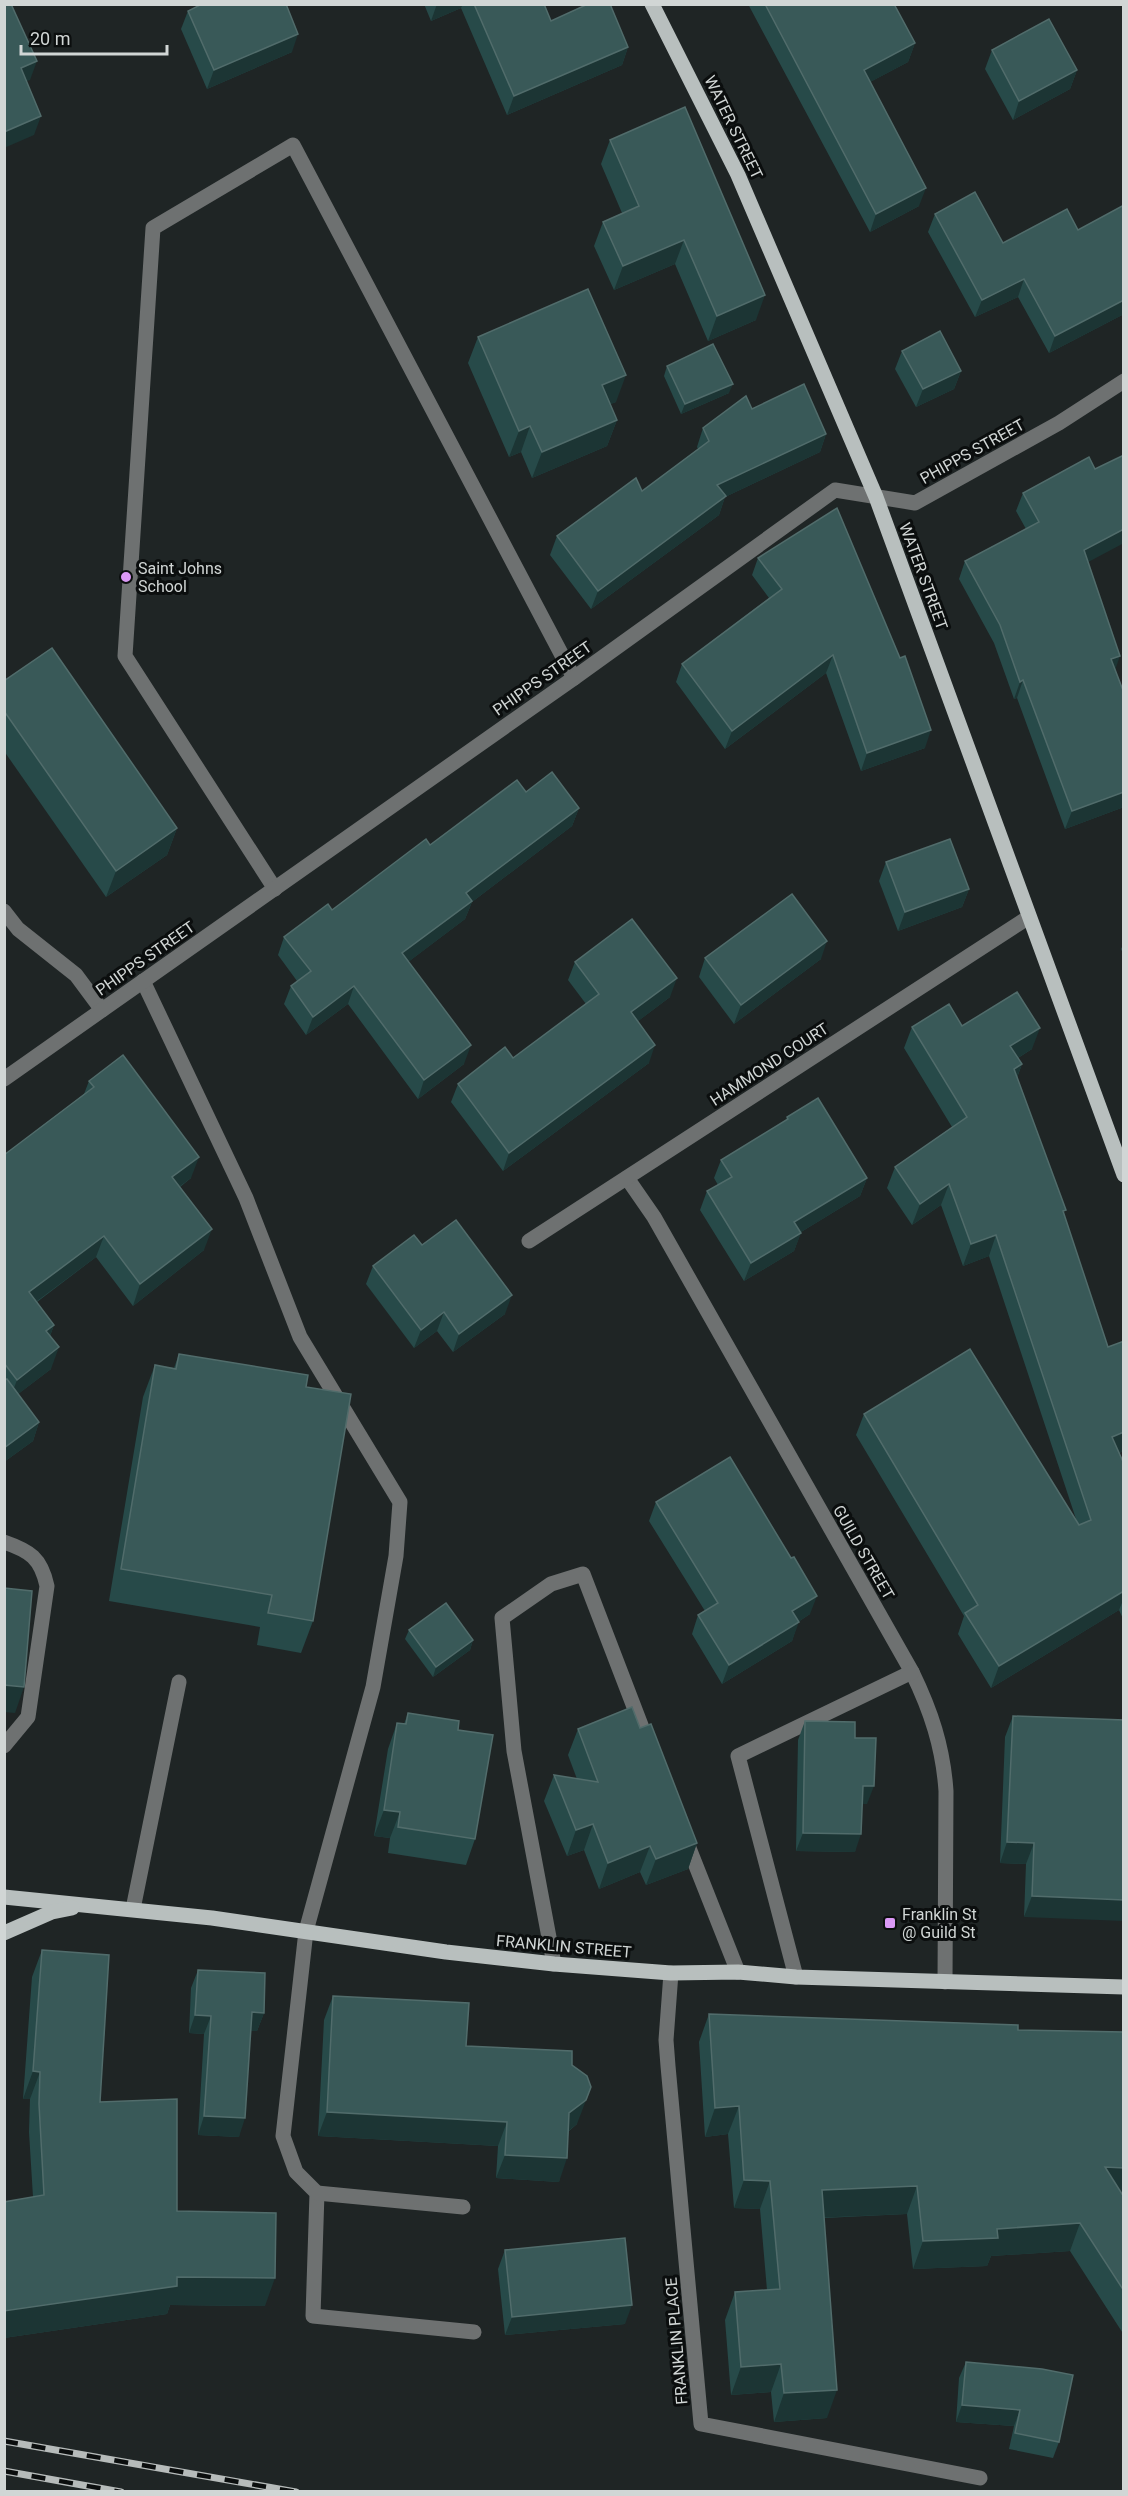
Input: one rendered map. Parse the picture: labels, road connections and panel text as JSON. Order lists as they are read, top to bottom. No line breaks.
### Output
{"streets":{"main road":["WATER STREET","FRANKLIN STREET"],"street":["PHIPPS STREET","HAMMOND COURT","GUILD STREET","FRANKLIN PLACE"]},"crossings":[["WATER STREET","PHIPPS STREET"],["WATER STREET","HAMMOND COURT"],["HAMMOND COURT","GUILD STREET"],["GUILD STREET","FRANKLIN STREET"],["FRANKLIN STREET","FRANKLIN PLACE"]],"places":{"other":["Saint Johns School"],"transit":["Franklin St @ Guild St"]},"scale_bar":"20 m"}
